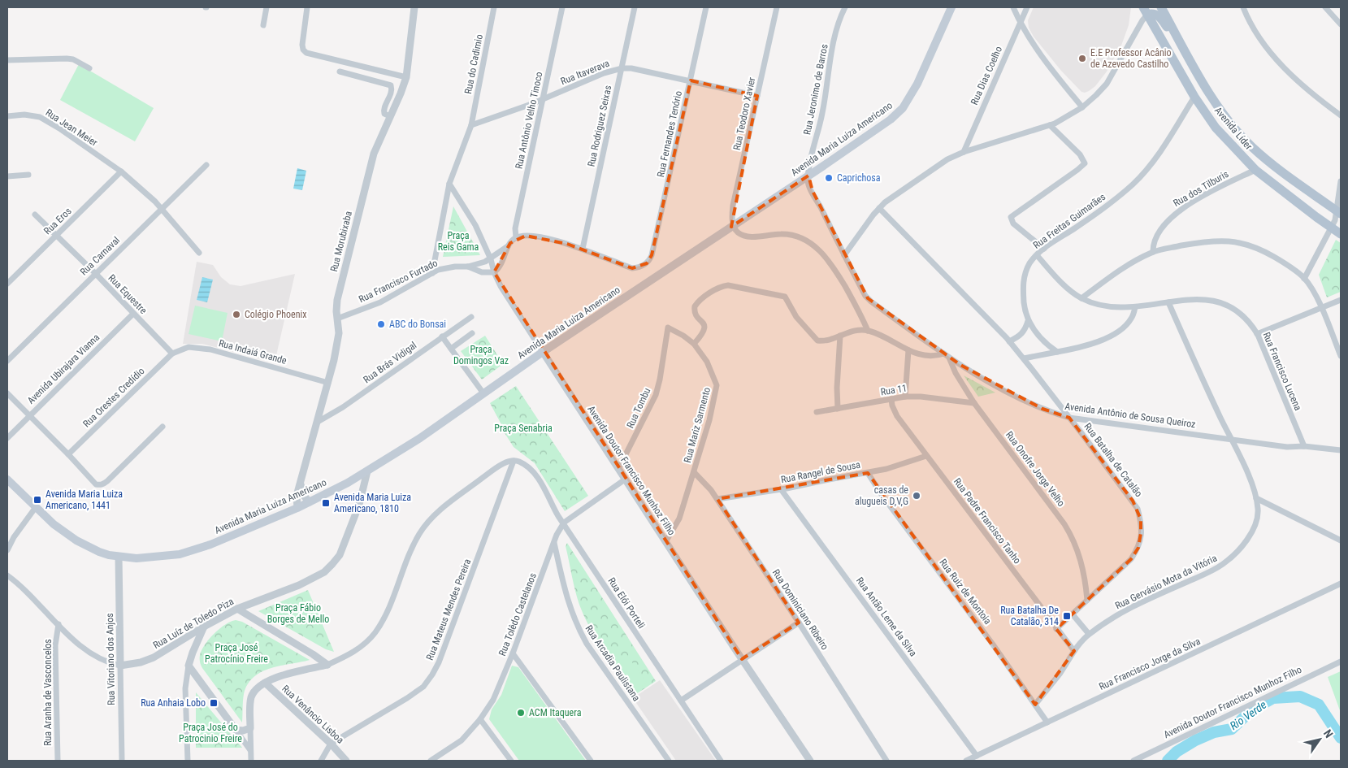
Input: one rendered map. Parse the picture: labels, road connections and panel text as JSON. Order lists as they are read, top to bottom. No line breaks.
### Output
{"streets":{"main road":["Avenida Líder","Avenida Maria Luiza Americano"],"street":["Rua do Cadimio","Rua Itaverava","Rua Dias Coelho","Rua Jeronimo de Barros","Rua Teodoro Xavier","Rua Antônio Velho Tinoco","Rua Rodriguez Seixas","Rua Jean Meier","Rua Fernandes Tenório","Rua dos Tilburis","Rua Eros","Rua Freitas Guimarães","Rua Morubixaba","Rua Carnaval","Rua Francisco Furtado","Rua Equestre","Rua Indaiá Grande","Rua Brás Vidigal","Avenida Ubirajara Vianna","Rua Francisco Lucena","Rua 11","Rua Orestes Credídio","Rua Tombu","Avenida Antônio de Sousa Queiroz","Rua Mariz Sarmento","Rua Batalha de Catalão","Rua Onofre Jorge Velho","Avenida Doutor Francisco Munhoz Filho","Rua Rangel de Sousa","Rua Padre Francisco Tanho","Rua Gervásio Mota da Vitória","Rua Ruiz de Montoia","Rua Elói Porteli","Rua Mateus Mendes Pereira","Rua Dominiciano Ribeiro","Rua Tolêdo Castelanos","Rua Antão Leme da Silva","Rua Luíz de Toledo Piza","Rua Vitoriano dos Anjos","Rua Arcadia Paulistana","Rua Francisco Jorge da Silva","Rua Aranha de Vasconcelos","Rua Venâncio Lisboa"]},"crossings":[["Rua do Cadimio","Rua Itaverava"],["Rua do Cadimio","Rua Francisco Furtado"],["Rua do Cadimio","Avenida Doutor Francisco Munhoz Filho"],["Rua Itaverava","Rua Teodoro Xavier"],["Rua Itaverava","Rua Antônio Velho Tinoco"],["Rua Itaverava","Rua Rodriguez Seixas"],["Rua Itaverava","Rua Fernandes Tenório"],["Rua Jeronimo de Barros","Avenida Maria Luiza Americano"],["Rua Jeronimo de Barros","Avenida Antônio de Sousa Queiroz"],["Rua Teodoro Xavier","Avenida Maria Luiza Americano"],["Rua Antônio Velho Tinoco","Rua Francisco Furtado"],["Rua Rodriguez Seixas","Rua Fernandes Tenório"],["Rua Jean Meier","Rua Eros"],["Rua Jean Meier","Rua Carnaval"],["Avenida Líder","Rua dos Tilburis"],["Avenida Líder","Rua Freitas Guimarães"],["Avenida Maria Luiza Americano","Rua Morubixaba"],["Avenida Maria Luiza Americano","Avenida Antônio de Sousa Queiroz"],["Avenida Maria Luiza Americano","Avenida Doutor Francisco Munhoz Filho"],["Avenida Maria Luiza Americano","Rua Luíz de Toledo Piza"],["Avenida Maria Luiza Americano","Rua Vitoriano dos Anjos"],["Rua Eros","Rua Equestre"],["Rua Freitas Guimarães","Rua Francisco Lucena"],["Rua Morubixaba","Rua Francisco Furtado"],["Rua Morubixaba","Rua Indaiá Grande"],["Rua Morubixaba","Rua Brás Vidigal"],["Rua Carnaval","Rua Equestre"],["Rua Francisco Furtado","Avenida Doutor Francisco Munhoz Filho"],["Rua Equestre","Rua Indaiá Grande"],["Rua Equestre","Avenida Ubirajara Vianna"],["Rua Equestre","Rua Orestes Credídio"],["Rua Indaiá Grande","Rua Orestes Credídio"],["Rua Francisco Lucena","Avenida Antônio de Sousa Queiroz"],["Rua Francisco Lucena","Rua Gervásio Mota da Vitória"],["Rua 11","Rua Onofre Jorge Velho"],["Rua 11","Rua Padre Francisco Tanho"],["Rua Tombu","Rua Mariz Sarmento"],["Rua Tombu","Avenida Doutor Francisco Munhoz Filho"],["Avenida Antônio de Sousa Queiroz","Rua Batalha de Catalão"],["Avenida Antônio de Sousa Queiroz","Rua Onofre Jorge Velho"],["Avenida Antônio de Sousa Queiroz","Rua Gervásio Mota da Vitória"],["Rua Mariz Sarmento","Avenida Doutor Francisco Munhoz Filho"],["Rua Mariz Sarmento","Rua Dominiciano Ribeiro"],["Rua Batalha de Catalão","Rua Onofre Jorge Velho"],["Rua Batalha de Catalão","Rua Padre Francisco Tanho"],["Avenida Doutor Francisco Munhoz Filho","Rua Tolêdo Castelanos"],["Rua Rangel de Sousa","Rua Padre Francisco Tanho"],["Rua Rangel de Sousa","Rua Ruiz de Montoia"],["Rua Rangel de Sousa","Rua Dominiciano Ribeiro"],["Rua Rangel de Sousa","Rua Antão Leme da Silva"],["Rua Padre Francisco Tanho","Rua Gervásio Mota da Vitória"],["Rua Gervásio Mota da Vitória","Rua Ruiz de Montoia"],["Rua Ruiz de Montoia","Rua Francisco Jorge da Silva"],["Rua Elói Porteli","Rua Mateus Mendes Pereira"],["Rua Elói Porteli","Rua Tolêdo Castelanos"],["Rua Mateus Mendes Pereira","Rua Venâncio Lisboa"],["Rua Tolêdo Castelanos","Rua Arcadia Paulistana"],["Rua Antão Leme da Silva","Rua Francisco Jorge da Silva"],["Rua Luíz de Toledo Piza","Rua Vitoriano dos Anjos"],["Rua Luíz de Toledo Piza","Rua Aranha de Vasconcelos"]],"water":["Rio Verde"],"parks":["Praça Reis Gama","Praça Domingos Vaz","Praça Senabria","Praça Fábio Borges de Mello","Praça José Patrocínio Freire","Praça José do Patrocinio Freire"],"places":{"other":["E.E Professor Acânio de Azevedo Castilho","Caprichosa","Colégio Phoenix","ABC do Bonsai","casas de alugueis D,V,G","ACM Itaquera"],"transit":["Avenida Maria Luiza Americano, 1441","Avenida Maria Luiza Americano, 1810","Rua Batalha De Catalão, 314","Rua Anhaia Lobo"]},"north":"top right"}
